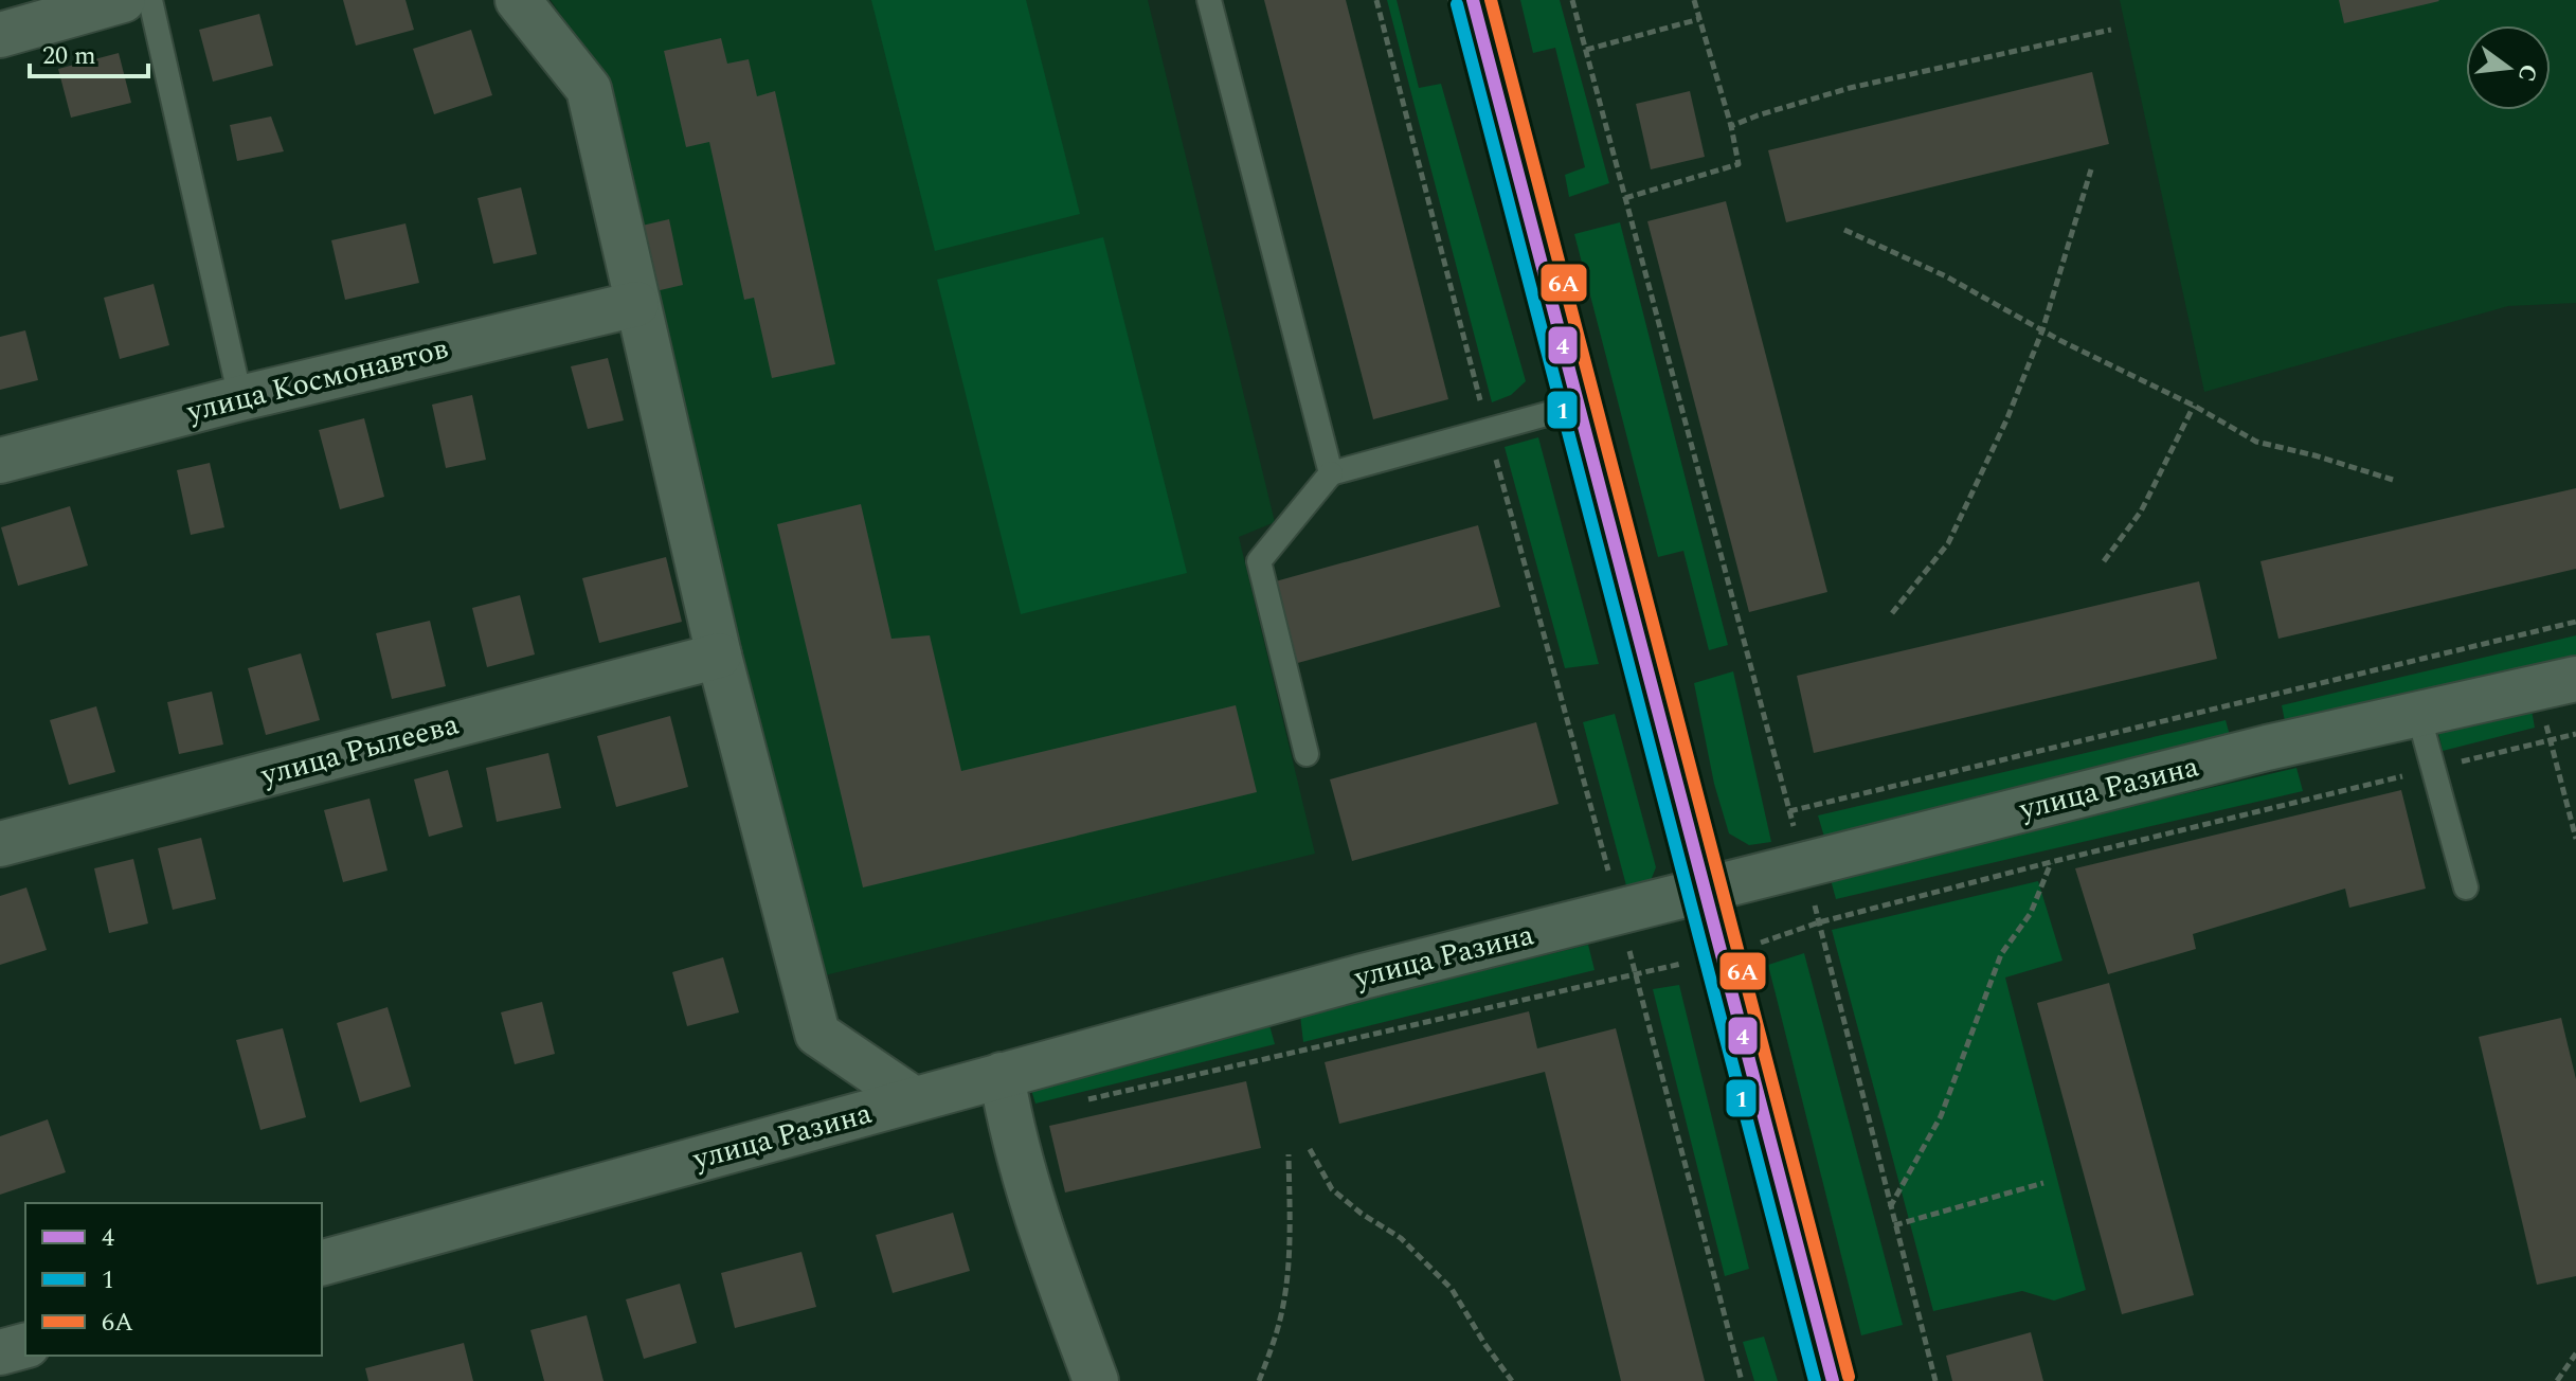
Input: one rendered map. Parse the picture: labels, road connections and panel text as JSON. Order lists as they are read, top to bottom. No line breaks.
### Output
{"streets":{"street":["улица Космонавтов","улица Рылеева","улица Разина"]},"lines":["transit line 4","transit line 6А","transit line 1"],"legend":["4","1","6А"],"scale_bar":"20 m","north":"right"}
